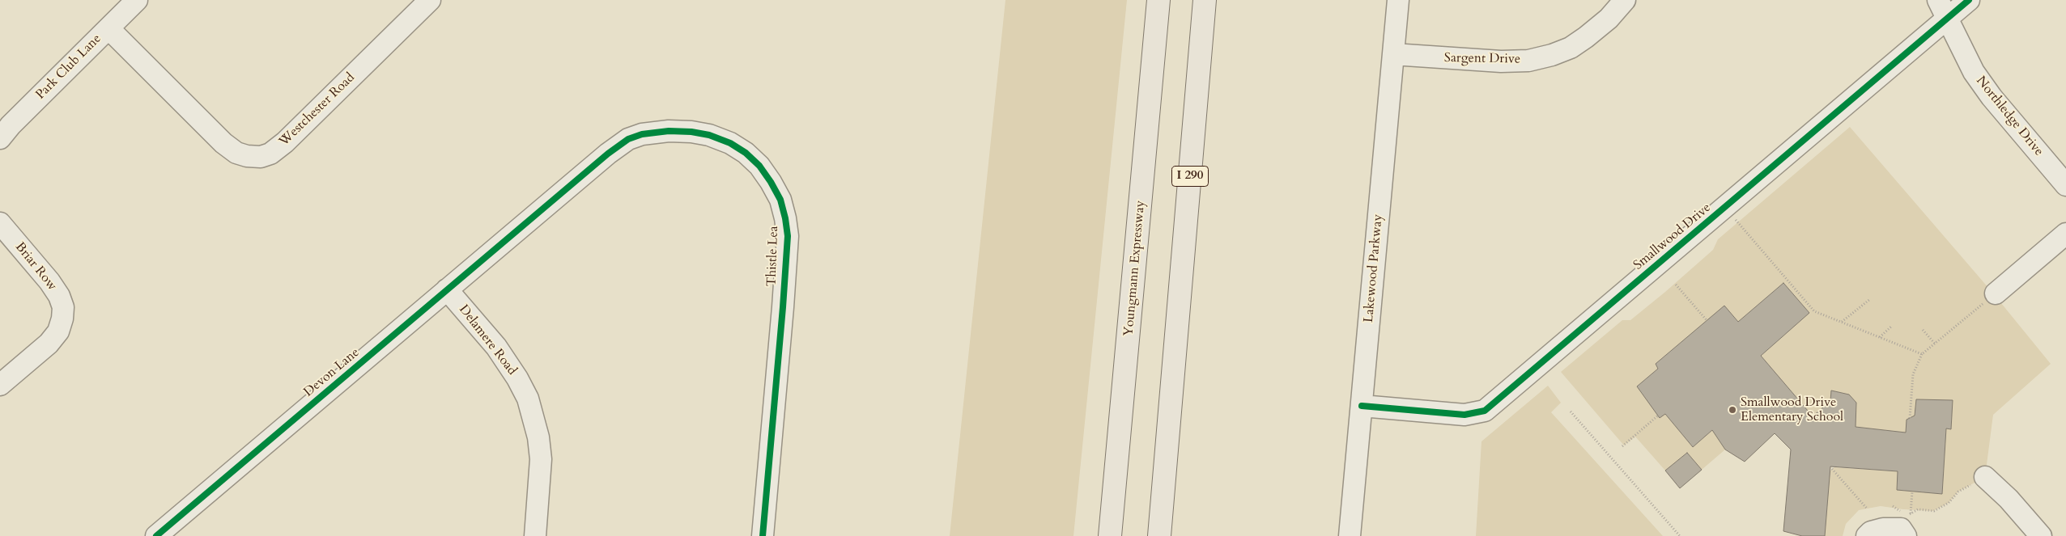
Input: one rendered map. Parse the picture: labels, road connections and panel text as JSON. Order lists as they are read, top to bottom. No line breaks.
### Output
{"streets":{"highway":["I 290","Youngmann Expressway"],"street":["Sargent Drive","Park Club Lane","Westchester Road","Northledge Drive","Smallwood Drive","Thistle Lea","Briar Row","Lakewood Parkway","Delamere Road","Devon Lane"]},"crossings":[["Sargent Drive","Lakewood Parkway"],["Park Club Lane","Westchester Road"],["Northledge Drive","Smallwood Drive"],["Smallwood Drive","Lakewood Parkway"],["Thistle Lea","Devon Lane"],["Delamere Road","Devon Lane"]],"places":["Smallwood Drive Elementary School"]}
